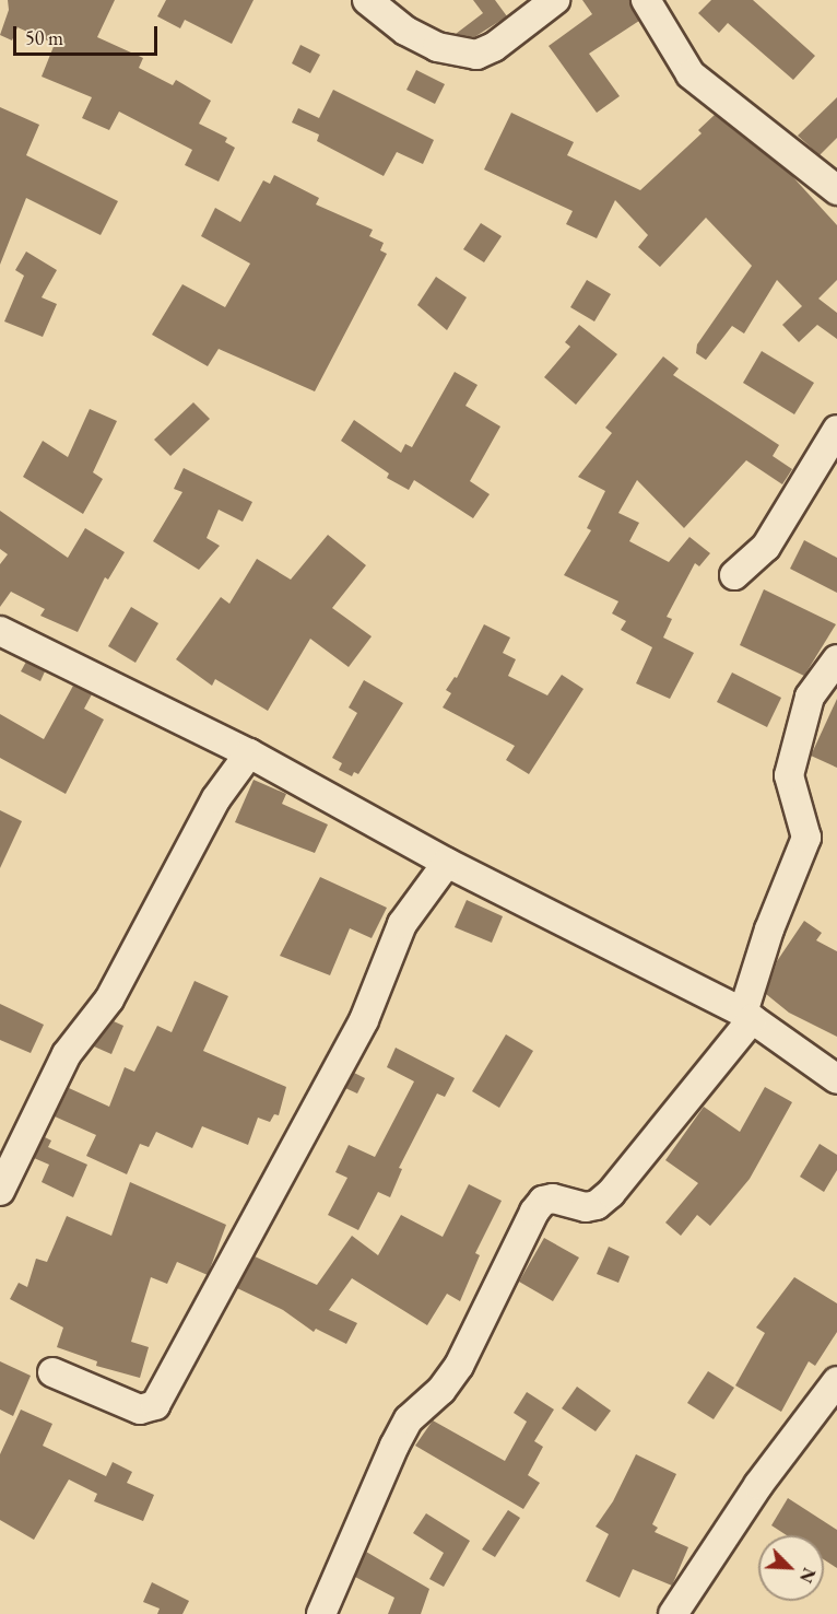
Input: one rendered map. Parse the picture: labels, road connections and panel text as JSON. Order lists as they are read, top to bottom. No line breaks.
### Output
{"scale_bar":"50 m","north":"bottom right"}
